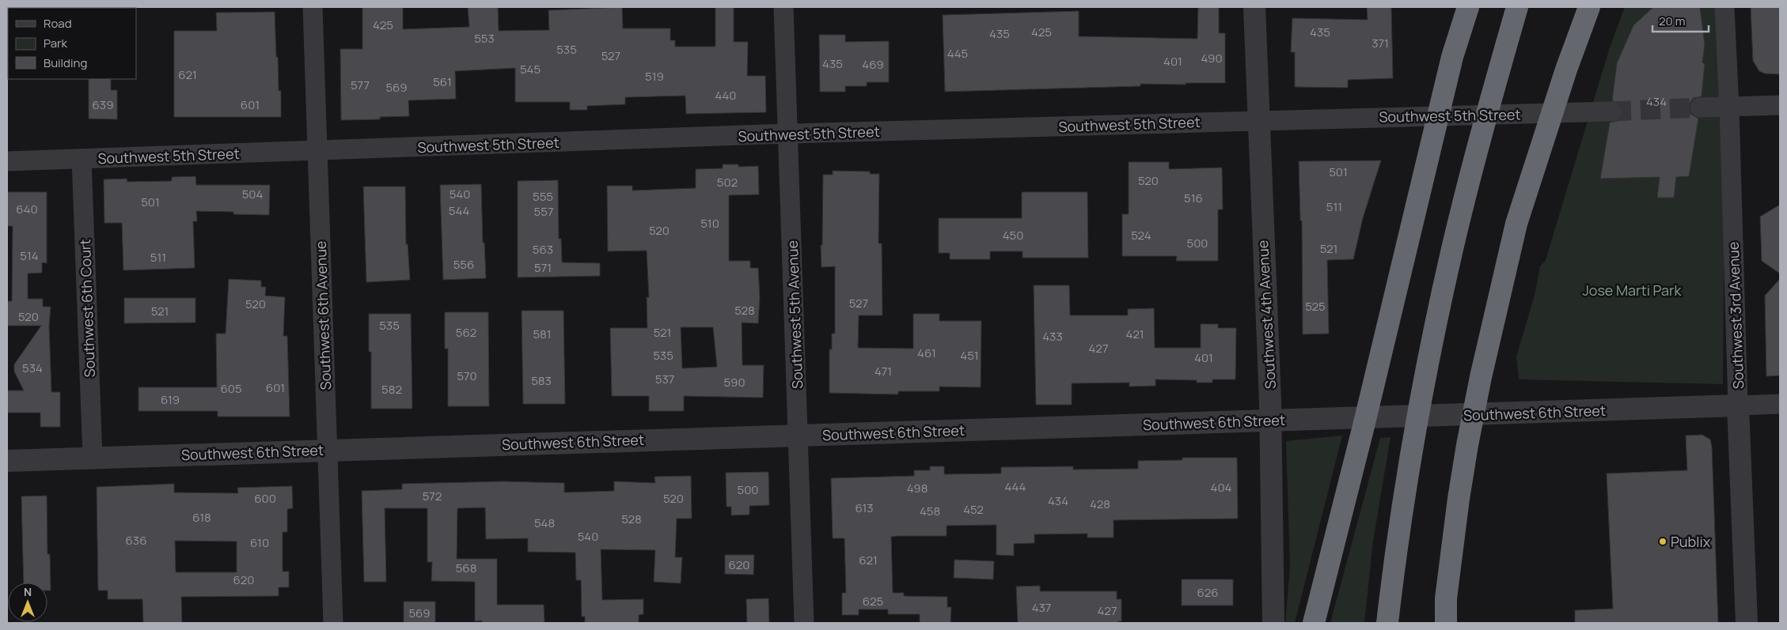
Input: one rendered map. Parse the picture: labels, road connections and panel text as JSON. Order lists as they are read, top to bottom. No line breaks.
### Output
{"streets":{"street":["Southwest 5th Street","Southwest 6th Court","Southwest 5th Avenue","Southwest 4th Avenue","Southwest 6th Avenue","Southwest 3rd Avenue","Southwest 6th Street"]},"crossings":[["Southwest 5th Street","Southwest 6th Court"],["Southwest 5th Street","Southwest 5th Avenue"],["Southwest 5th Street","Southwest 4th Avenue"],["Southwest 5th Street","Southwest 6th Avenue"],["Southwest 6th Court","Southwest 6th Street"],["Southwest 5th Avenue","Southwest 6th Street"],["Southwest 4th Avenue","Southwest 6th Street"],["Southwest 6th Avenue","Southwest 6th Street"],["Southwest 3rd Avenue","Southwest 6th Street"]],"parks":["Jose Marti Park"],"places":["Publix"],"house_numbers":["425","425","435","435","553","371","535","445","527","490","401","435","469","545","621","519","561","577","569","440","434","639","601","501","520","502","504","540","555","516","501","511","640","544","557","510","520","450","524","500","521","563","514","511","556","571","527","520","525","528","521","520","535","562","521","581","421","433","427","461","535","451","401","534","471","570","537","583","590","601","605","582","619","444","404","498","500","572","600","520","434","428","613","452","458","618","528","548","540","636","610","621","620","568","620","626","625","437","427","569"],"legend":["Road","Park","Building"],"scale_bar":"20 m","north":"top"}
